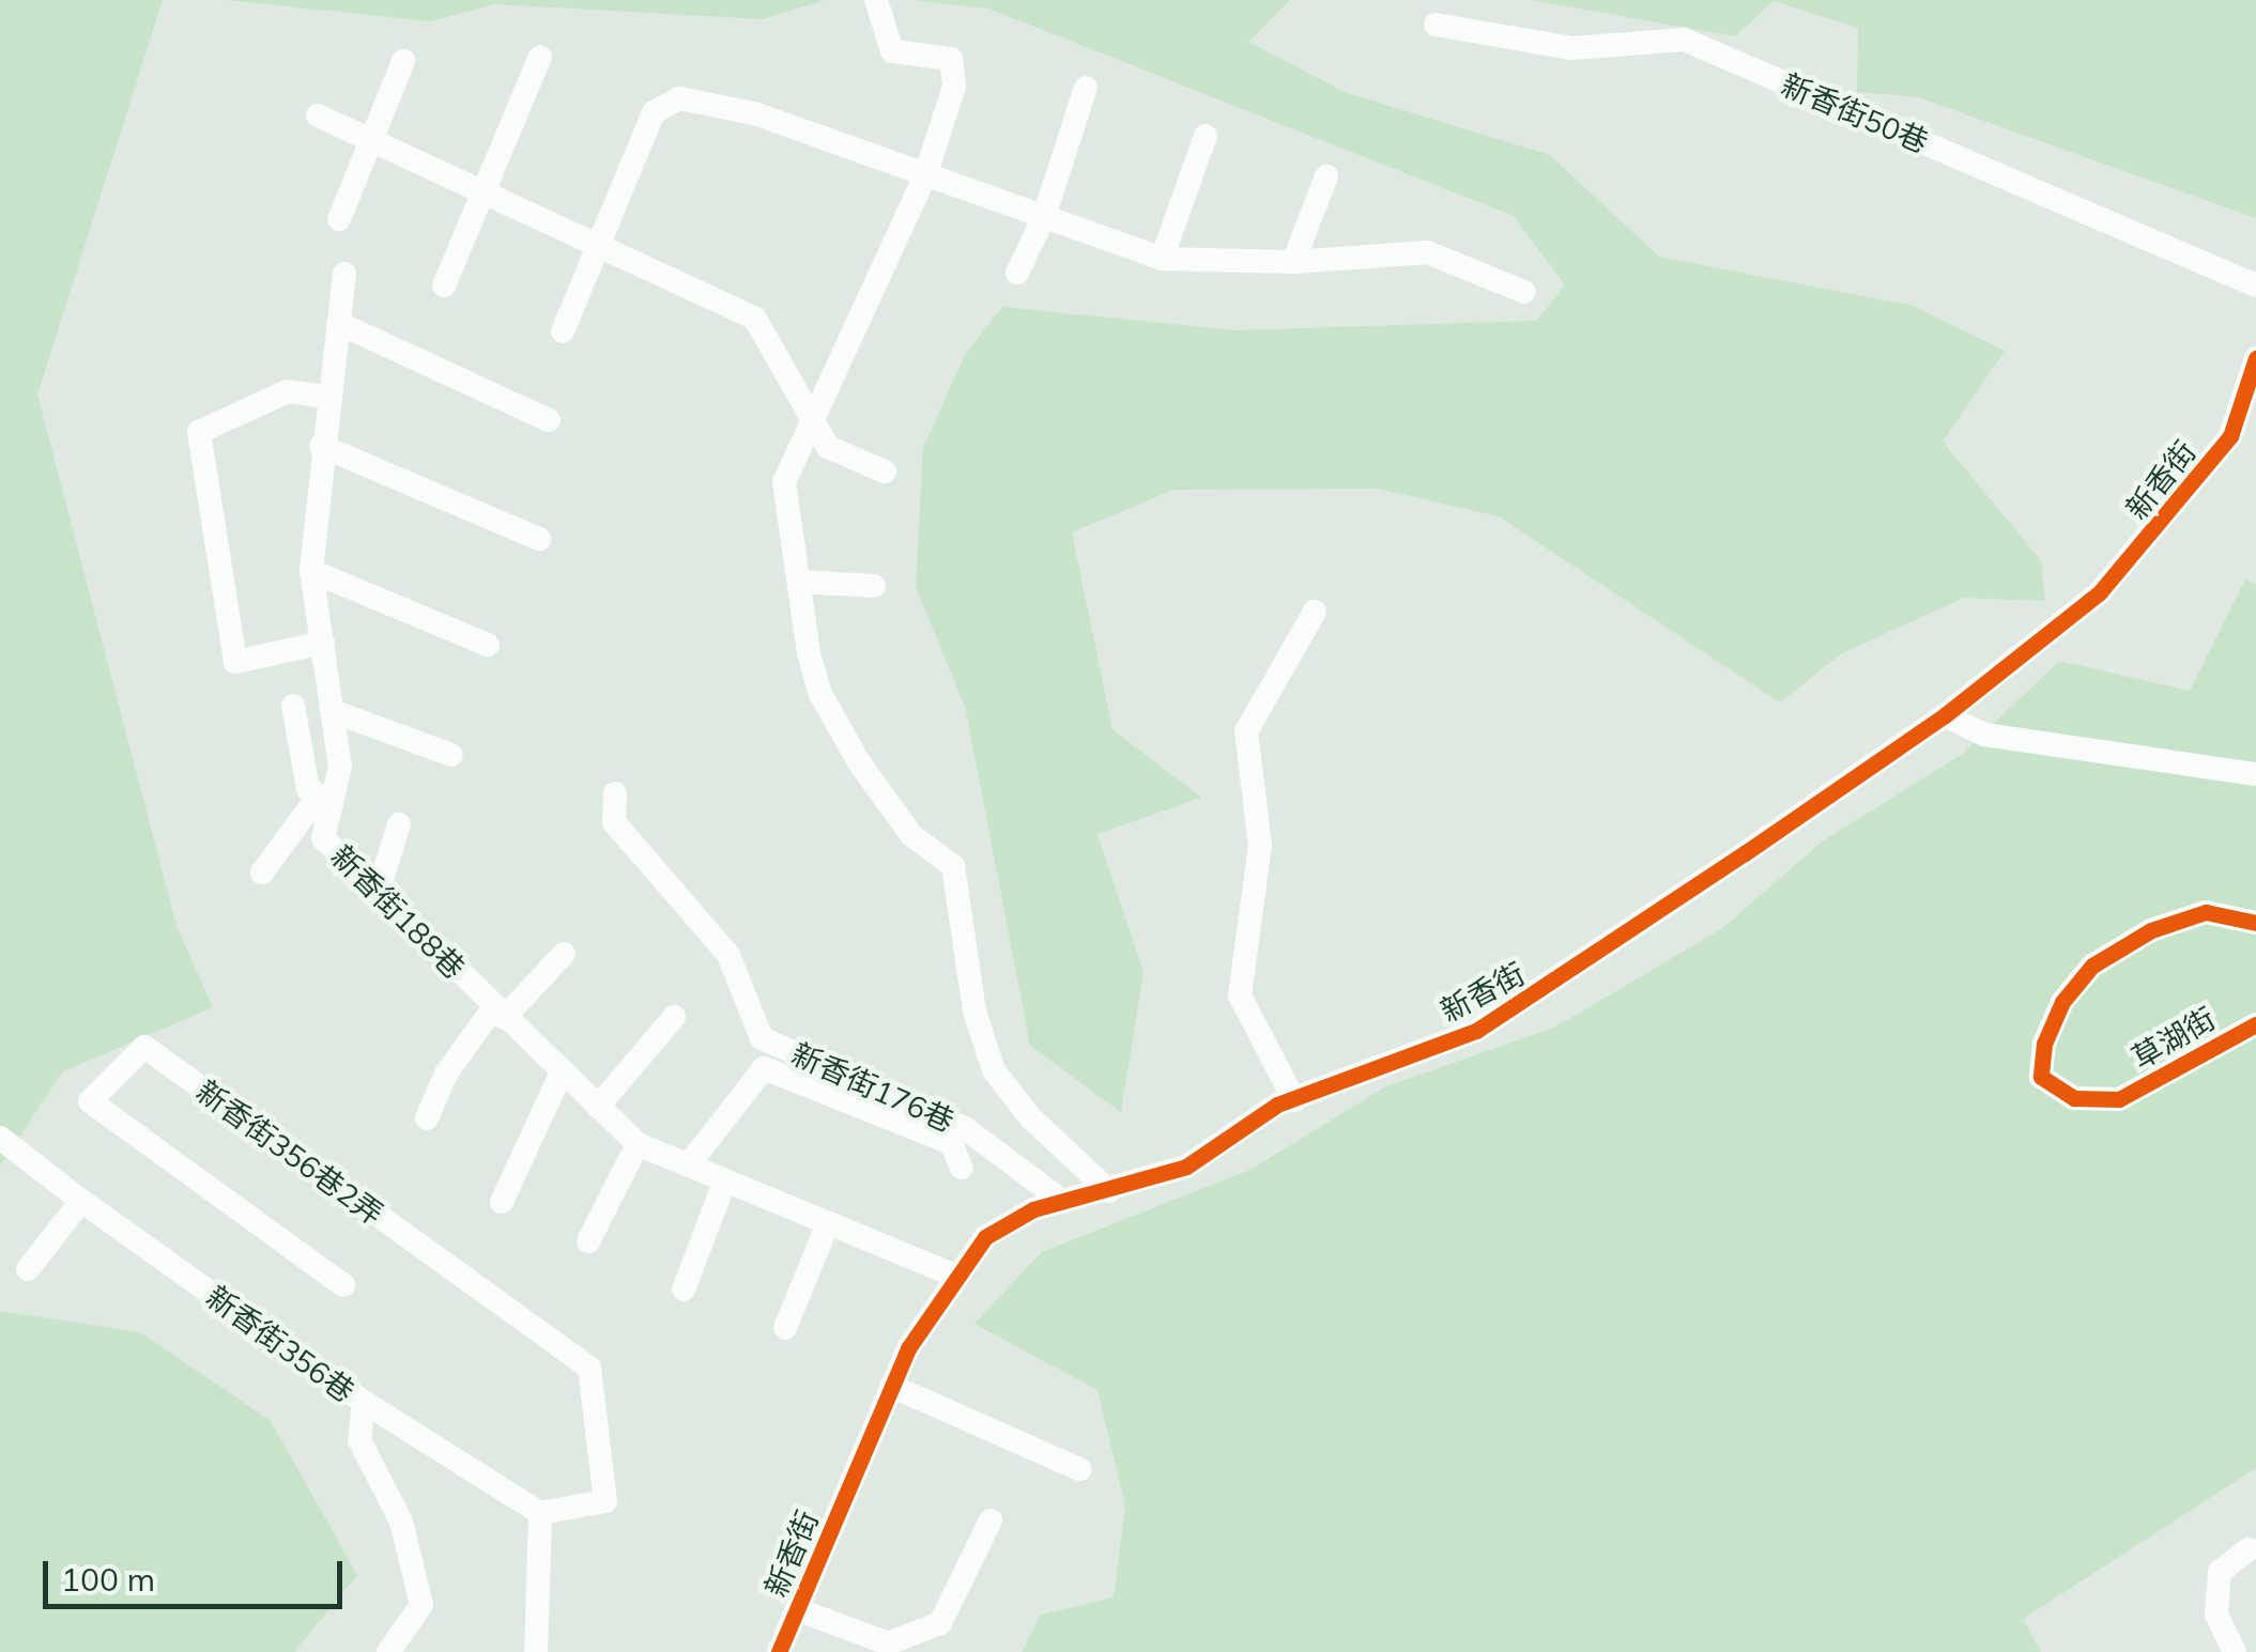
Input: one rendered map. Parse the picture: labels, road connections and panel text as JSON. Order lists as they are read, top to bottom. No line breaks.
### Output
{"streets":{"street":["新香街50巷","新香街","新香街188巷","草湖街","新香街176巷","新香街356巷2弄","新香街356巷"]},"crossings":[["新香街","新香街188巷"],["新香街","新香街176巷"]],"scale_bar":"100 m"}
